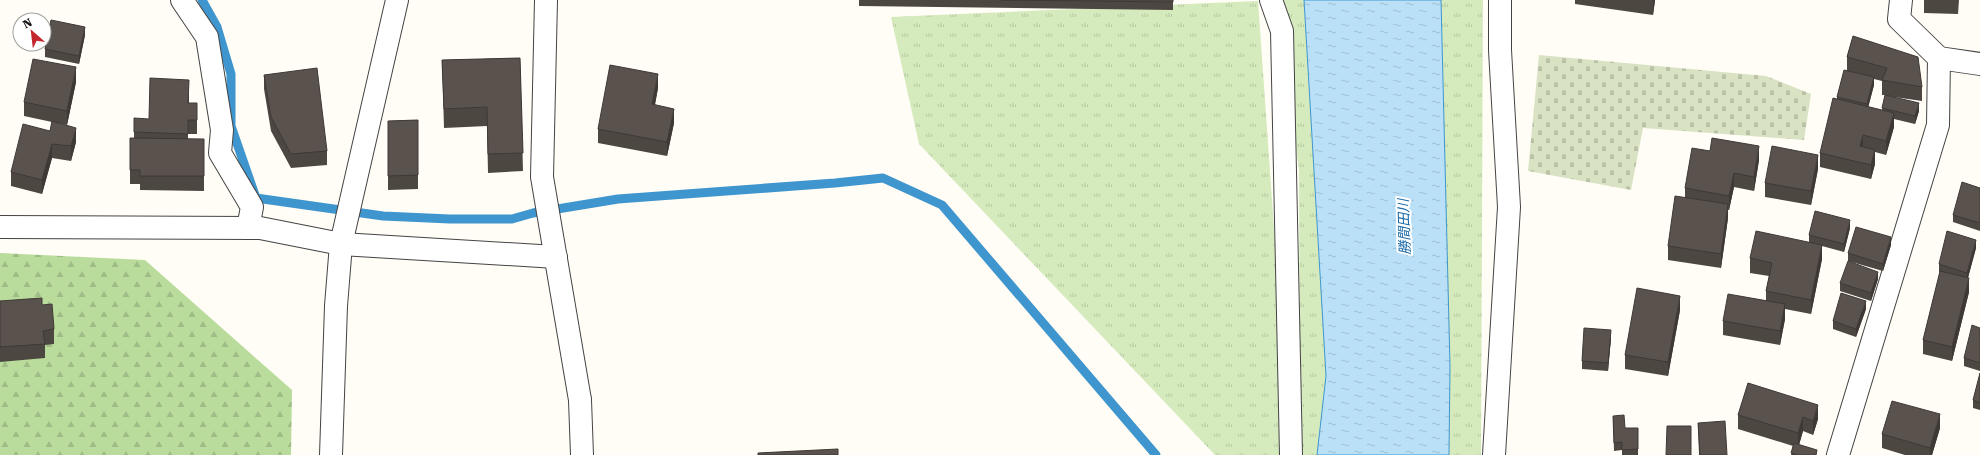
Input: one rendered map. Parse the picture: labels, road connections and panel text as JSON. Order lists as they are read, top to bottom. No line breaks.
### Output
{"water":["勝間田川"],"north":"top left"}
